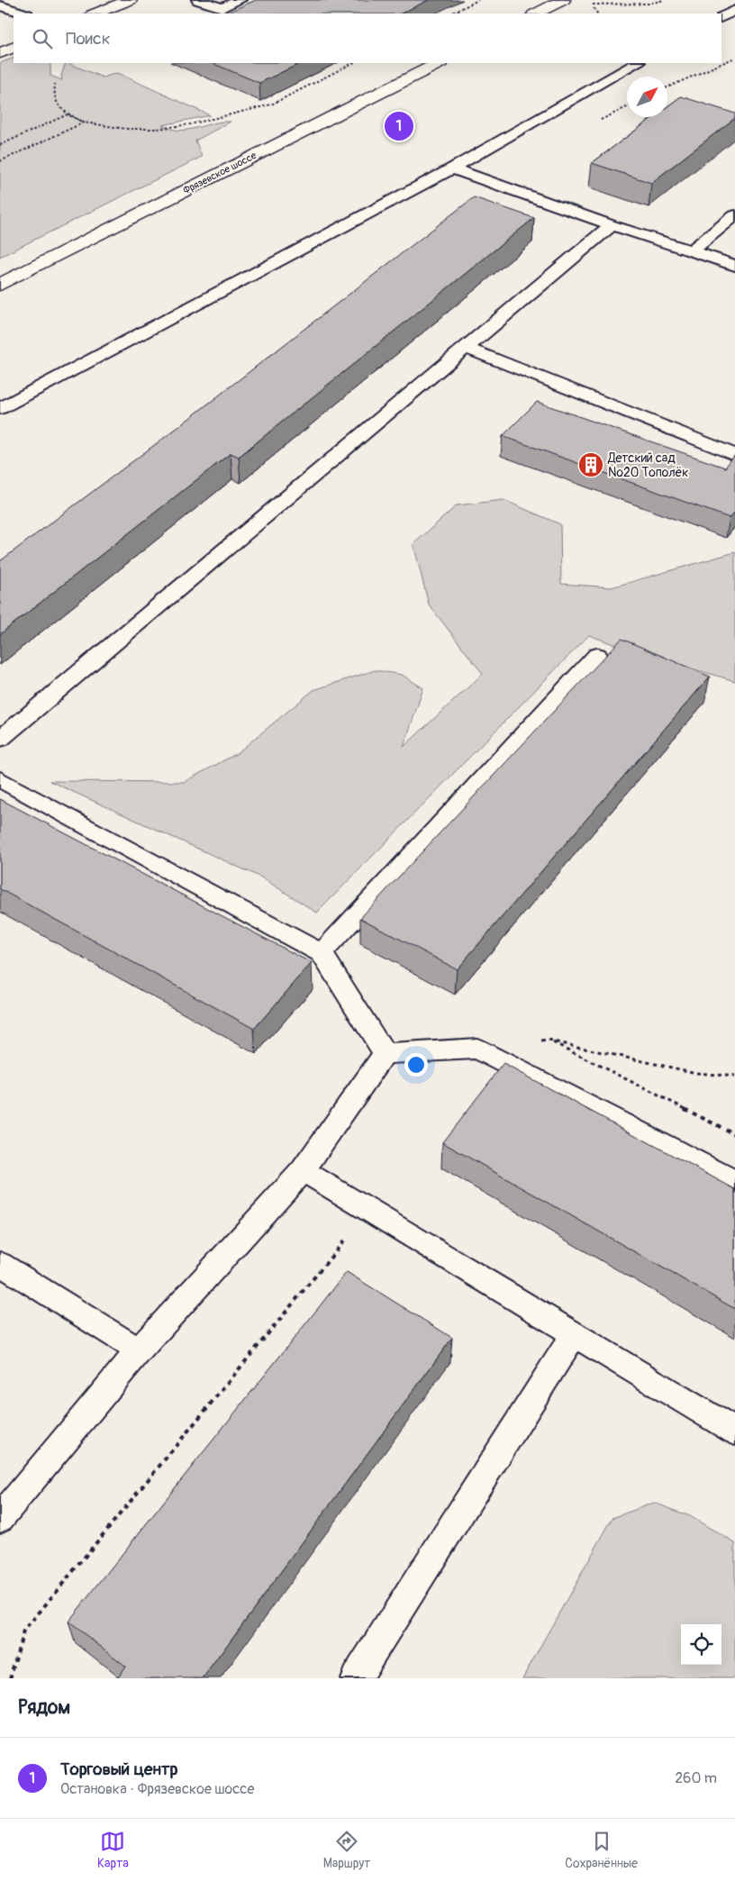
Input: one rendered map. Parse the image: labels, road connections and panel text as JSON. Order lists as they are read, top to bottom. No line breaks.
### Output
{"streets":{"main road":["Фрязевское шоссе"]},"places":{"building":["Детский сад №20 Тополёк"]},"north":"top right","page":{"search":"Поиск","pins":"1","heading":"Рядом","list":[{"mark":"1","name":"Торговый центр","note":"Остановка · Фрязевское шоссе","value":"260 m"}],"nav":["Карта","Маршрут","Сохранённые"]}}
